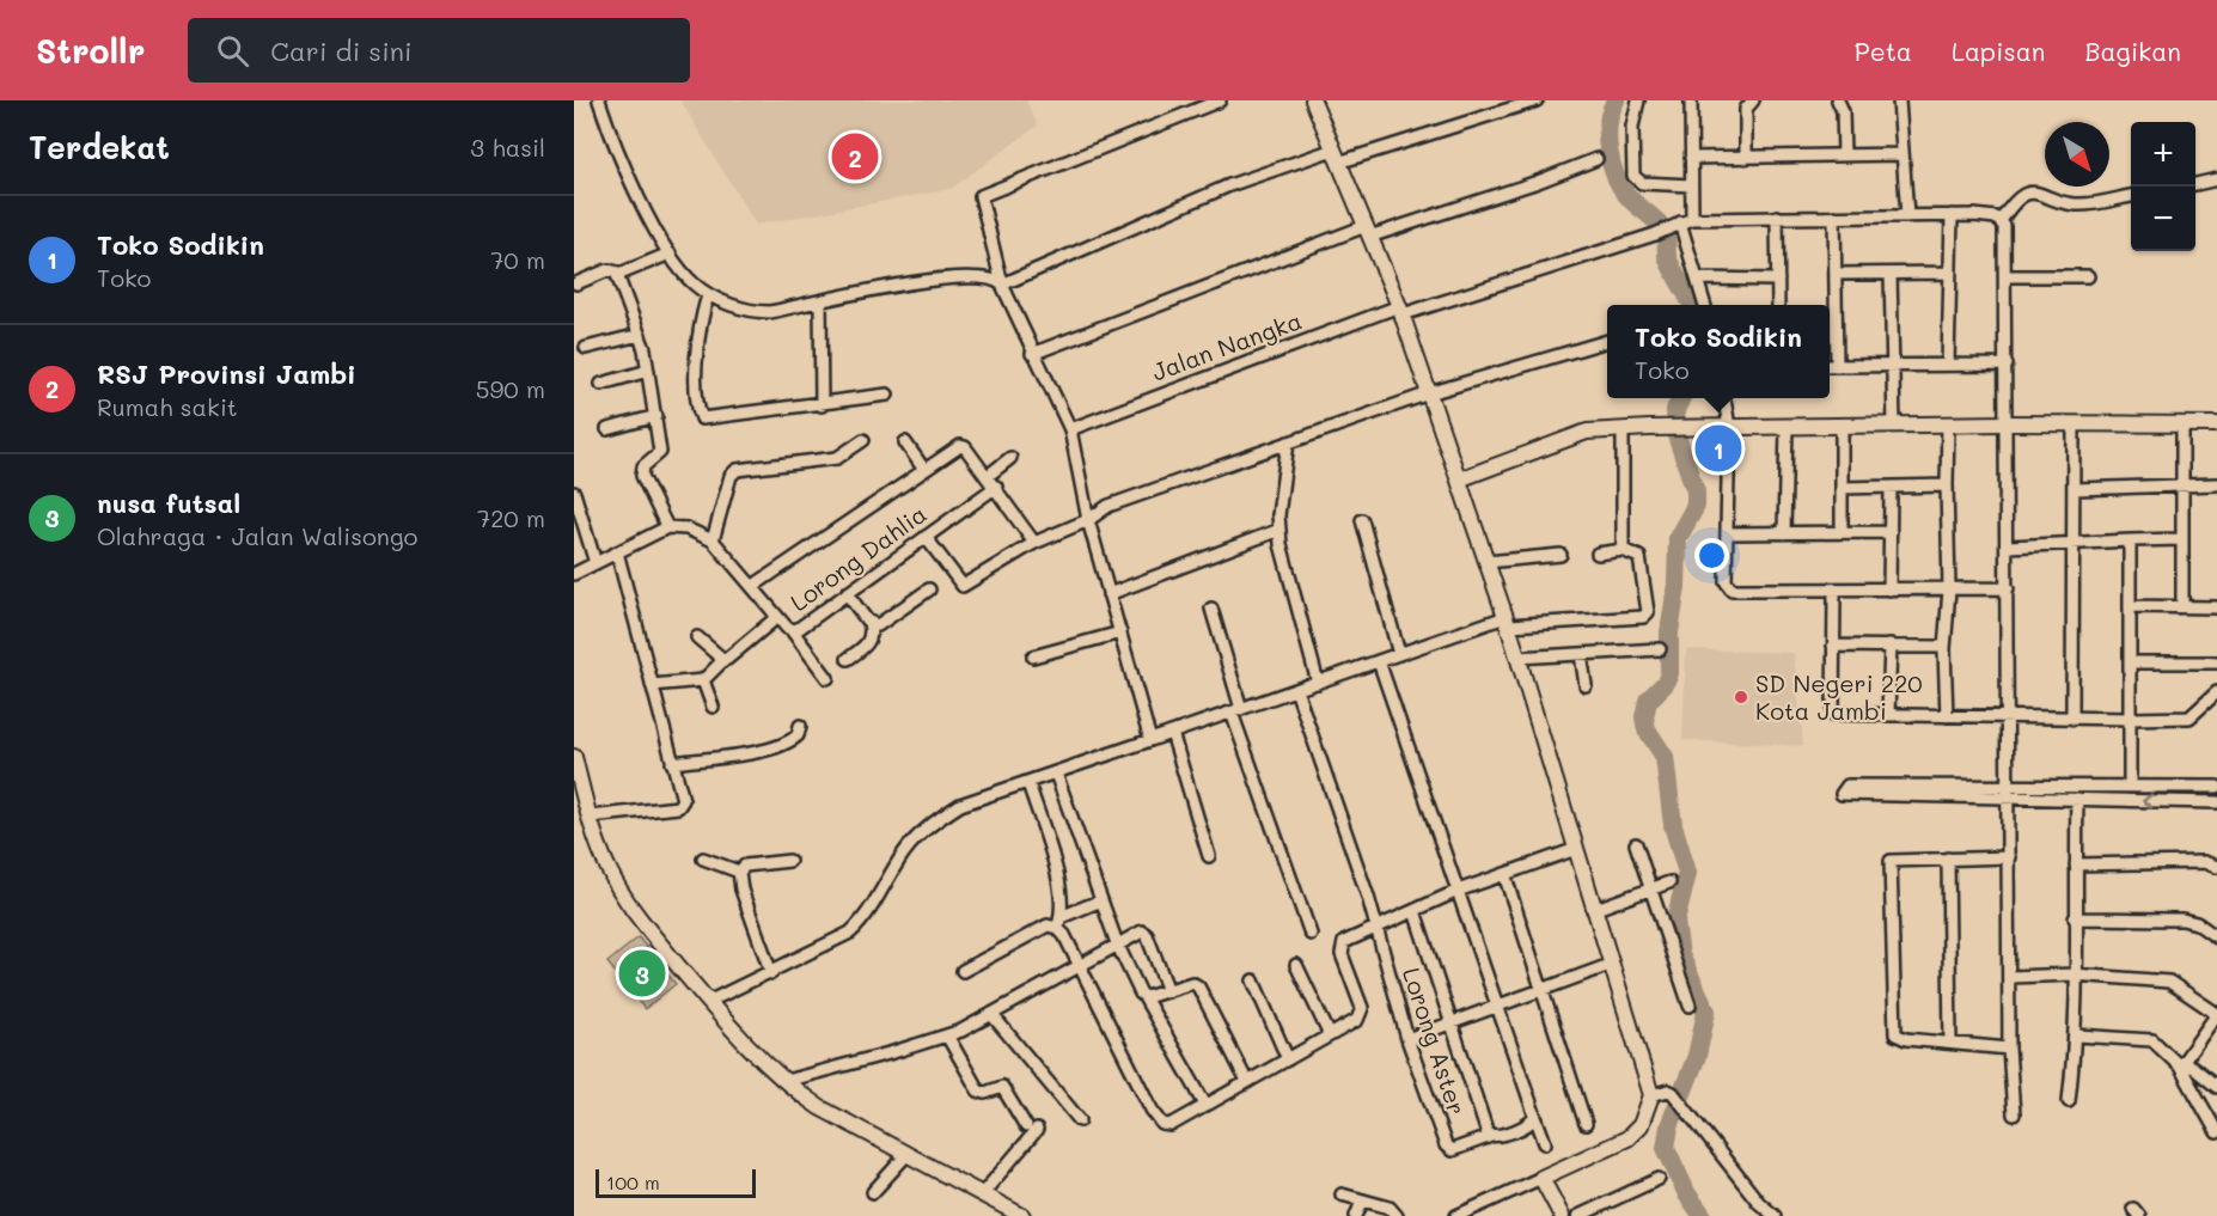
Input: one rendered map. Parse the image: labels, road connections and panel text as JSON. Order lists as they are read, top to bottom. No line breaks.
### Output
{"streets":{"street":["Jalan Nangka","Lorong Dahlia","Lorong Aster"]},"places":["SD Negeri 220 Kota Jambi"],"scale_bar":"100 m","north":"bottom right","page":{"header":"Strollr","search":"Cari di sini","nav":["Peta","Lapisan","Bagikan"],"heading":["Terdekat","3 hasil"],"map_buttons":["+","−"],"pins":["2","1","3"],"list":[{"mark":"1","name":"Toko Sodikin","note":"Toko","value":"70 m"},{"mark":"2","name":"RSJ Provinsi Jambi","note":"Rumah sakit","value":"590 m"},{"mark":"3","name":"nusa futsal","note":"Olahraga · Jalan Walisongo","value":"720 m"}],"popup":["Toko Sodikin","Toko"],"scale":"100 m"}}
